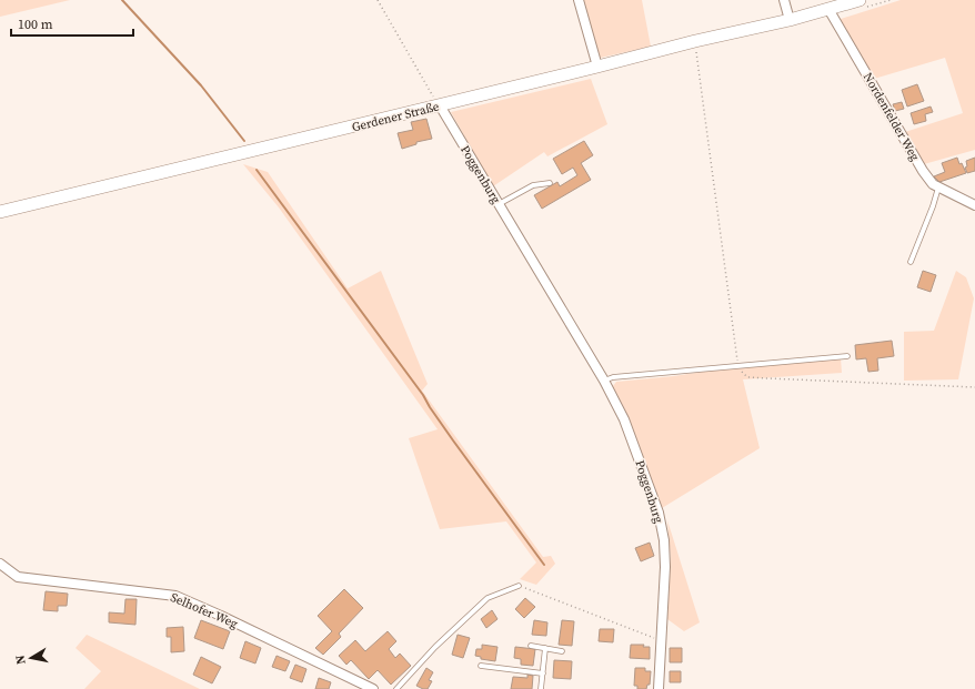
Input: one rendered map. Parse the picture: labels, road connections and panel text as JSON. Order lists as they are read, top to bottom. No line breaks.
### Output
{"streets":{"main road":["Gerdener Straße"],"street":["Nordenfelder Weg","Poggenburg","Selhofer Weg"]},"crossings":[["Gerdener Straße","Nordenfelder Weg"],["Gerdener Straße","Poggenburg"]],"scale_bar":"100 m","north":"left"}
